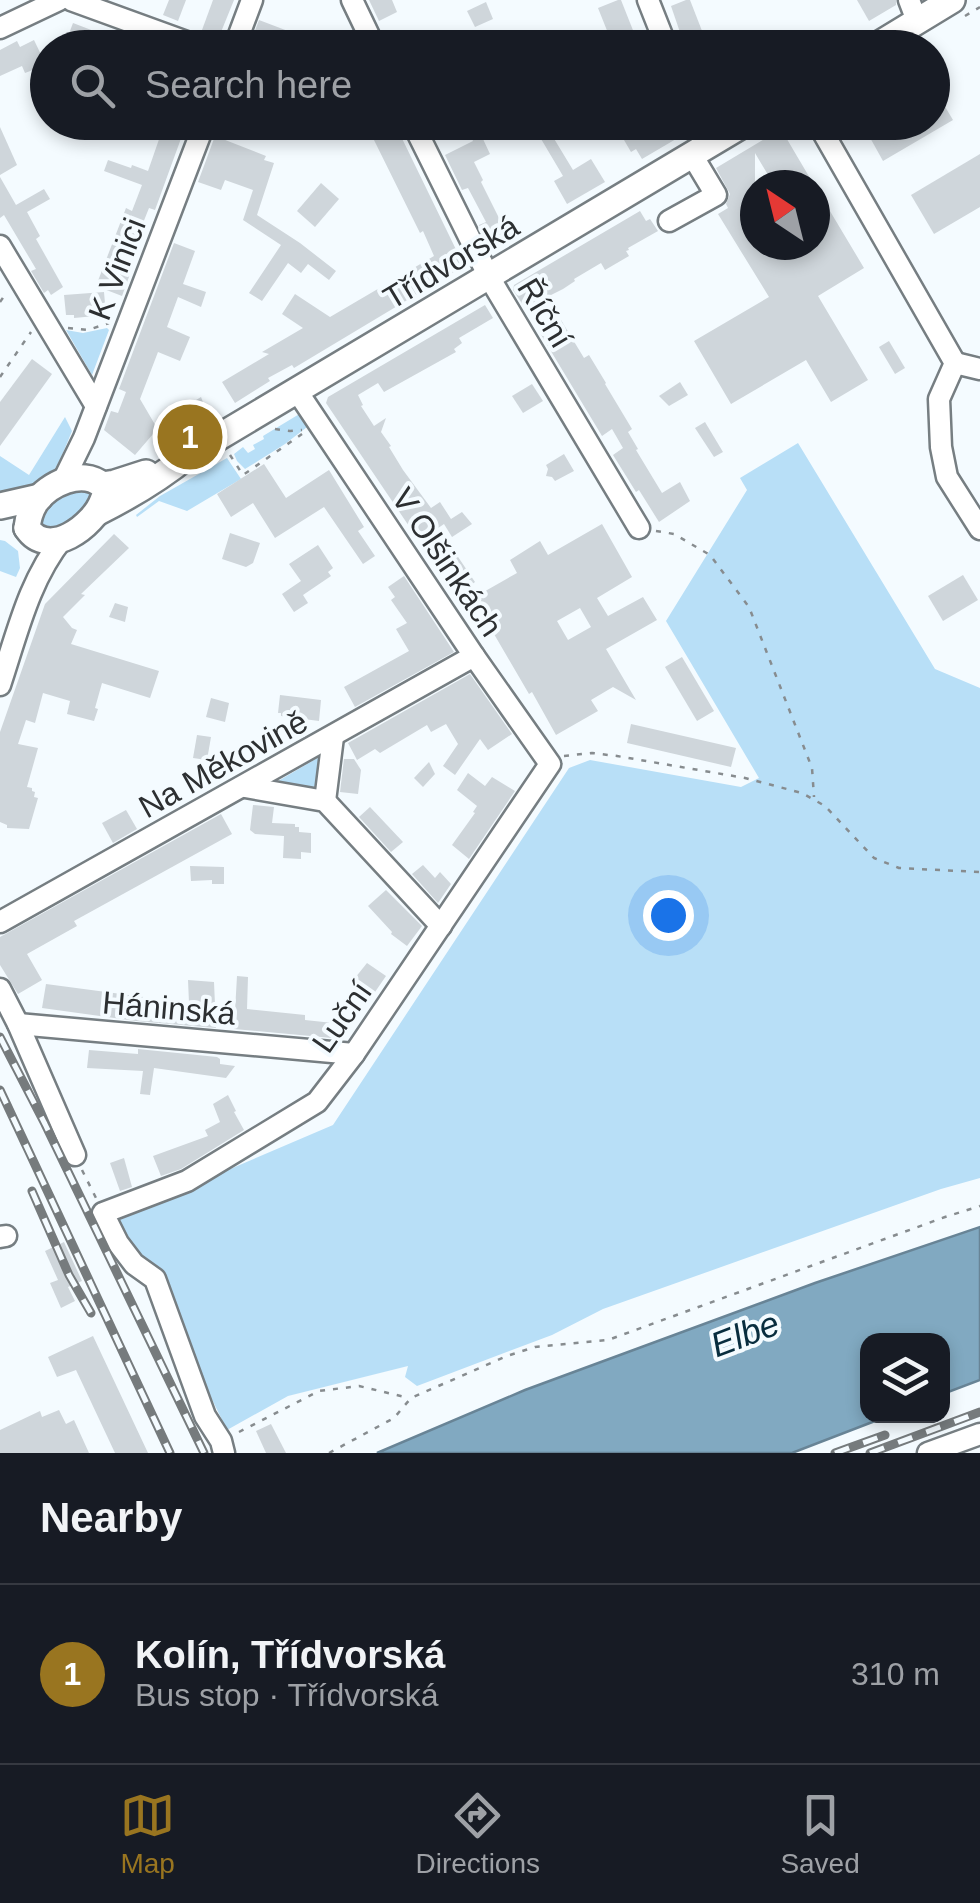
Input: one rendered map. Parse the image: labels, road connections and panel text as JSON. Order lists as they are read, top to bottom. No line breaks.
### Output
{"streets":{"main road":["Třídvorská"],"street":["K Vinici","Říční","V Olšinkách","Na Měkovině","Háninská","Luční"]},"crossings":[["Třídvorská","K Vinici"],["Třídvorská","Říční"],["Třídvorská","V Olšinkách"],["V Olšinkách","Na Měkovině"],["V Olšinkách","Luční"],["Háninská","Luční"]],"water":["Elbe"],"north":"top left","page":{"search":"Search here","pins":"1","heading":"Nearby","list":[{"mark":"1","name":"Kolín, Třídvorská","note":"Bus stop · Třídvorská","value":"310 m"}],"nav":["Map","Directions","Saved"]}}
